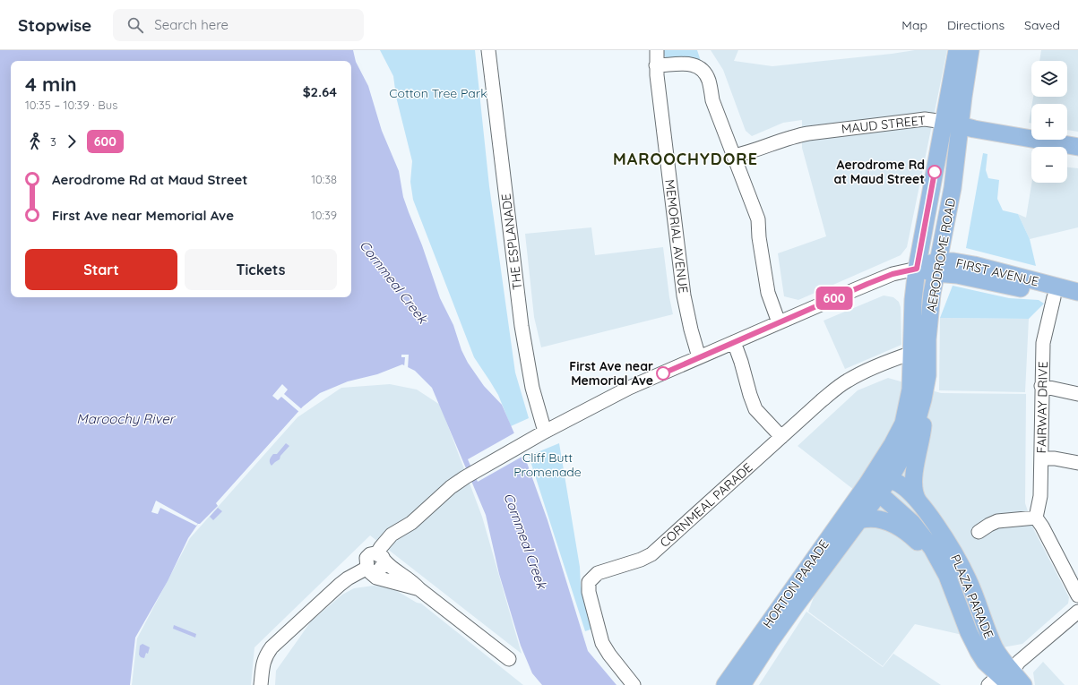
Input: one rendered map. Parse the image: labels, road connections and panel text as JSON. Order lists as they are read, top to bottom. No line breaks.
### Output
{"streets":{"main road":["MAUD STREET","AERODROME ROAD","FIRST AVENUE","HORTON PARADE","PLAZA PARADE"],"street":["MEMORIAL AVENUE","THE ESPLANADE","FAIRWAY DRIVE","CORNMEAL PARADE"]},"crossings":[["MAUD STREET","AERODROME ROAD"],["MEMORIAL AVENUE","FIRST AVENUE"],["THE ESPLANADE","FIRST AVENUE"],["AERODROME ROAD","FIRST AVENUE"],["AERODROME ROAD","CORNMEAL PARADE"],["AERODROME ROAD","HORTON PARADE"],["AERODROME ROAD","PLAZA PARADE"],["FIRST AVENUE","FAIRWAY DRIVE"],["HORTON PARADE","PLAZA PARADE"]],"districts":["MAROOCHYDORE"],"water":["Cornmeal Creek","Maroochy River"],"parks":["Cotton Tree Park","Cliff Butt Promenade"],"places":["Aerodrome Rd at Maud Street","First Ave near Memorial Ave"],"lines":["bus line 600"],"page":{"header":"Stopwise","search":"Search here","nav":["Map","Directions","Saved"],"on_map":"600","map_buttons":["+","−"],"heading":["4 min","10:35 – 10:39 · Bus","$2.64"],"legs":["3","600"],"list":[{"name":"Aerodrome Rd at Maud Street","value":"10:38"},{"name":"First Ave near Memorial Ave","value":"10:39"}],"buttons":["Start","Tickets"]}}
